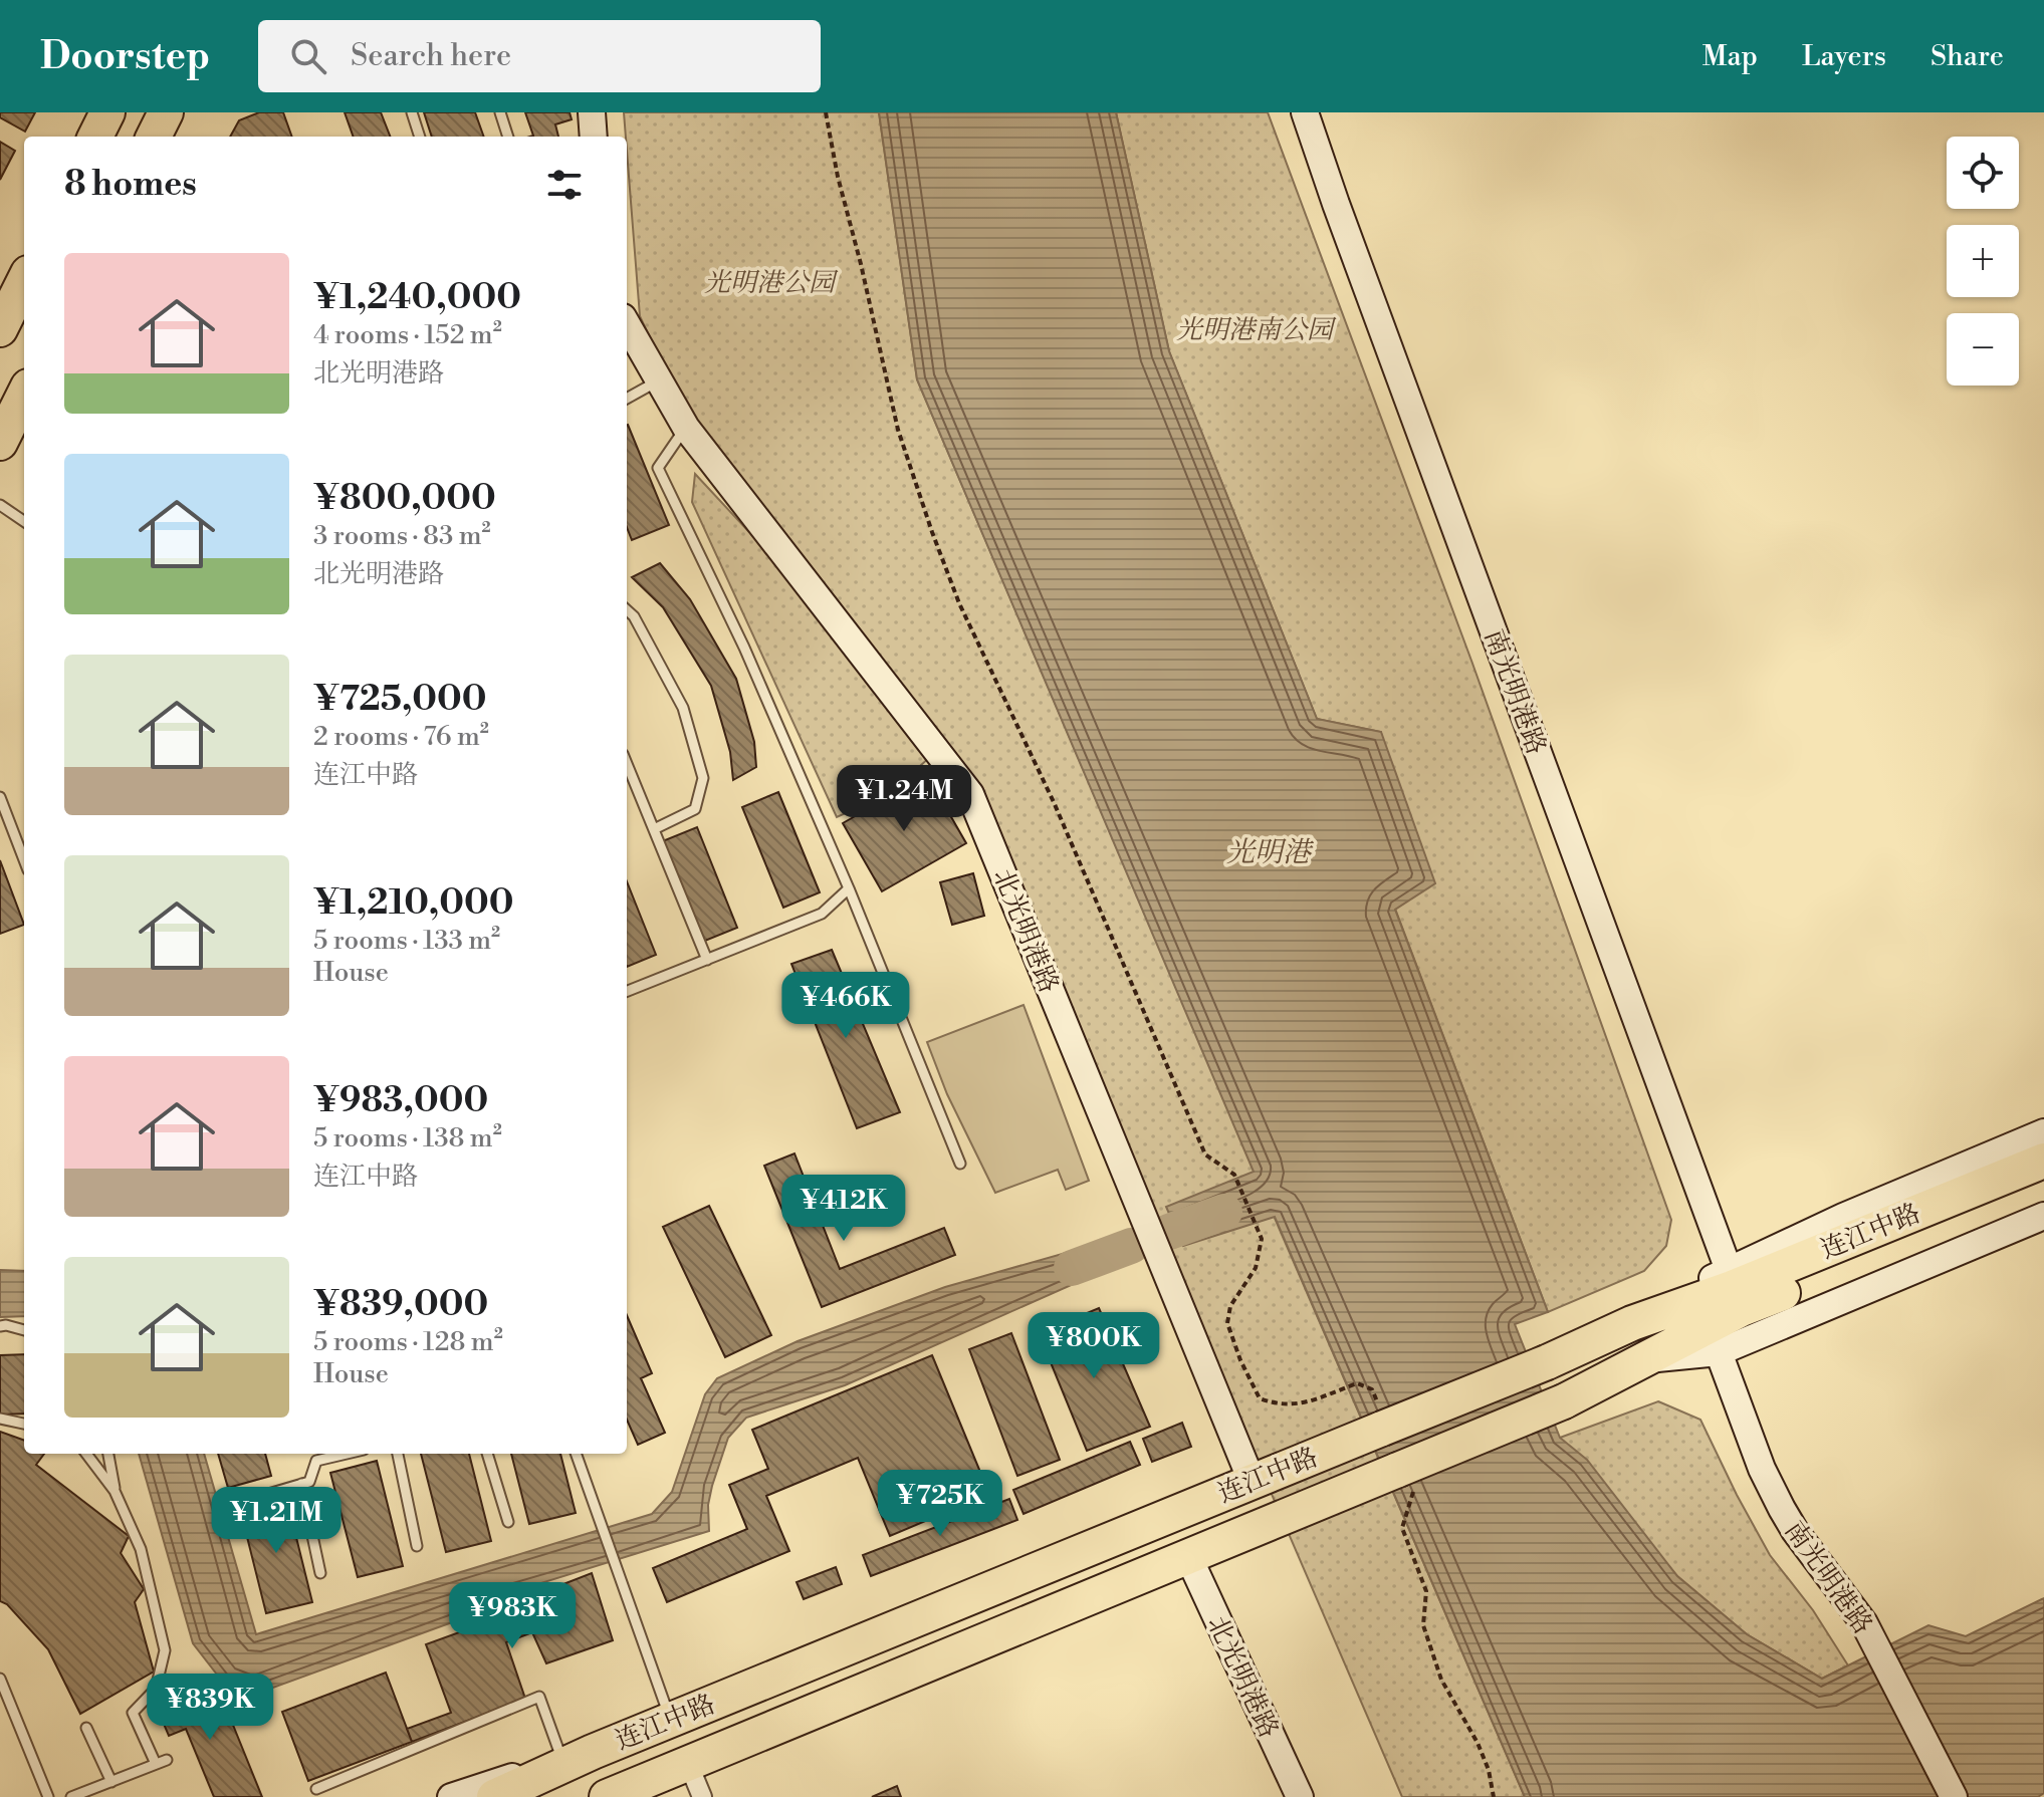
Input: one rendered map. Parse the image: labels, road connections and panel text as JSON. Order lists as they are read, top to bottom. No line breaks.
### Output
{"streets":{"highway":["连江中路"],"street":["南光明港路","北光明港路"]},"crossings":[["南光明港路","连江中路"],["北光明港路","连江中路"]],"water":["光明港"],"parks":["光明港公园","光明港南公园"],"page":{"header":"Doorstep","search":"Search here","nav":["Map","Layers","Share"],"map_buttons":["+","−"],"heading":"8 homes","list":[{"name":"¥1,240,000","note":"4 rooms · 152 m² · 北光明港路"},{"name":"¥800,000","note":"3 rooms · 83 m² · 北光明港路"},{"name":"¥725,000","note":"2 rooms · 76 m² · 连江中路"},{"name":"¥1,210,000","note":"5 rooms · 133 m² · House"},{"name":"¥983,000","note":"5 rooms · 138 m² · 连江中路"},{"name":"¥839,000","note":"5 rooms · 128 m² · House"}],"price":["¥1.24M","¥466K","¥412K","¥800K","¥725K","¥1.21M","¥983K","¥839K"]}}
